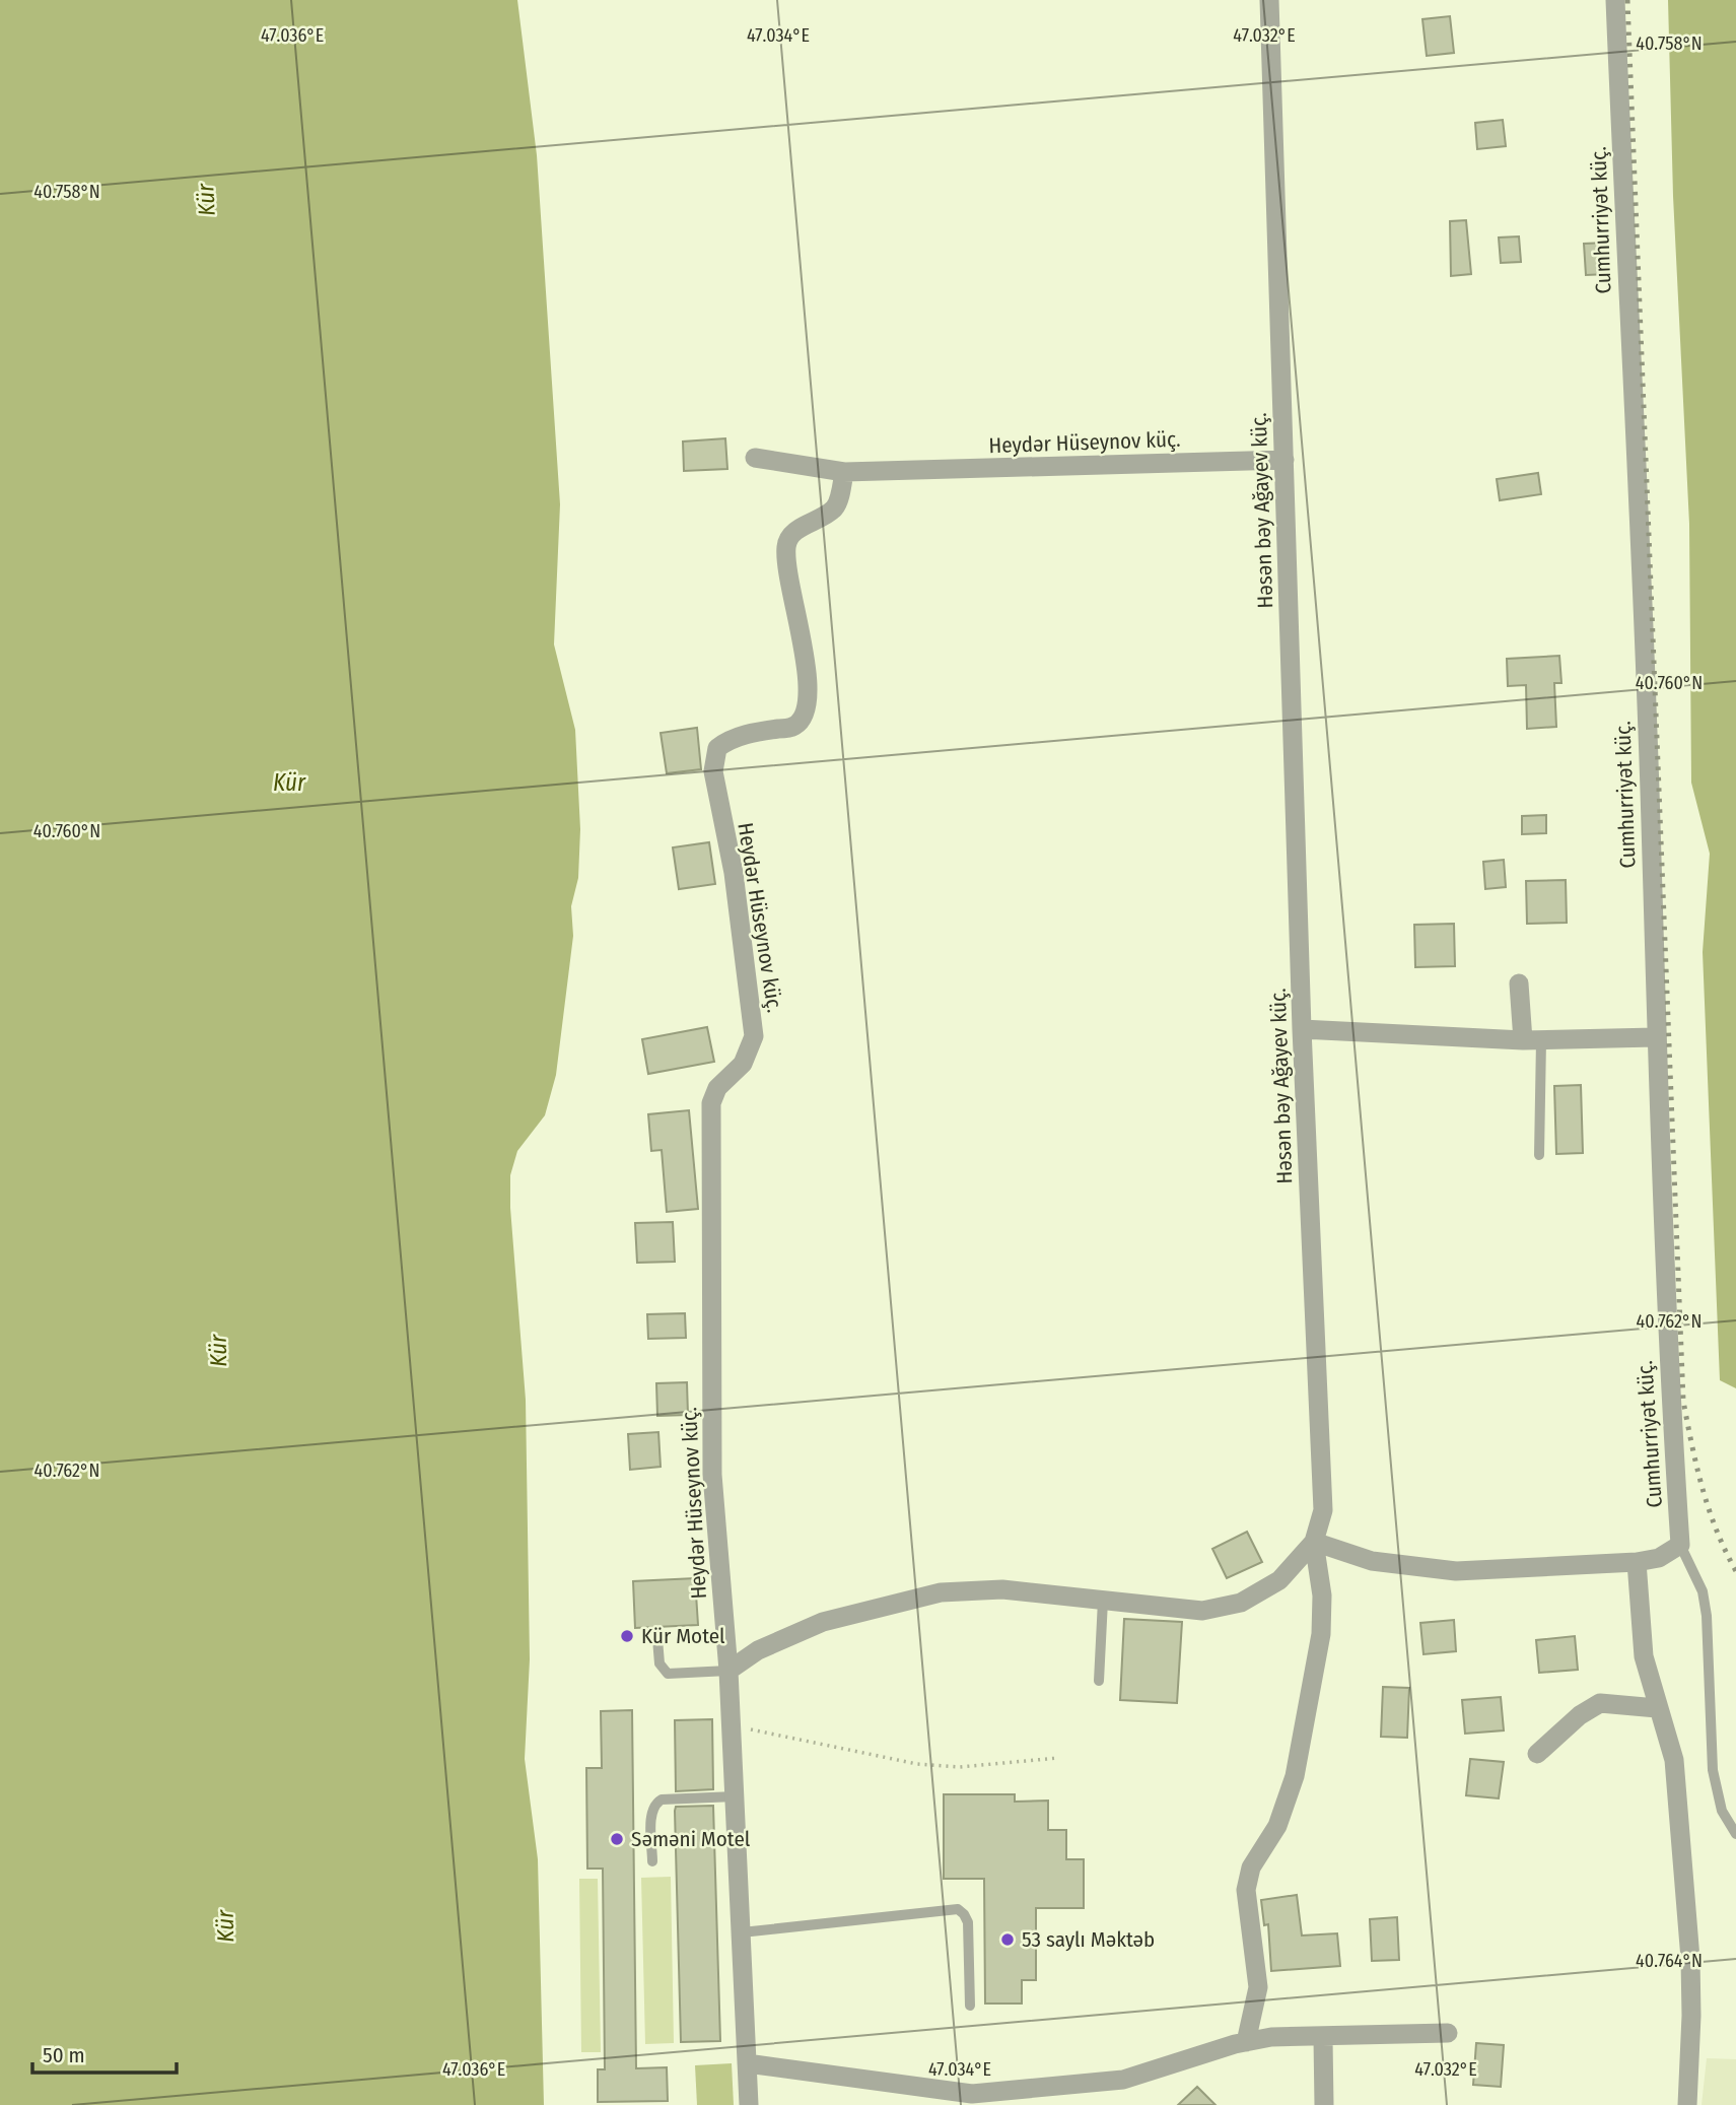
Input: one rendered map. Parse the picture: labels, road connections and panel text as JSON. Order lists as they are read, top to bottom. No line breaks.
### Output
{"streets":{"street":["Cumhurriyət küç.","Heydər Hüseynov küç.","Həsən bəy Ağayev küç."]},"crossings":[["Heydər Hüseynov küç.","Həsən bəy Ağayev küç."]],"water":["Kür"],"places":["Kür Motel","Səməni Motel","53 saylı Məktəb"],"scale_bar":"50 m","coordinates":["47.036°E","47.034°E","47.032°E","40.758°N","40.760°N","40.762°N","40.764°N"]}
